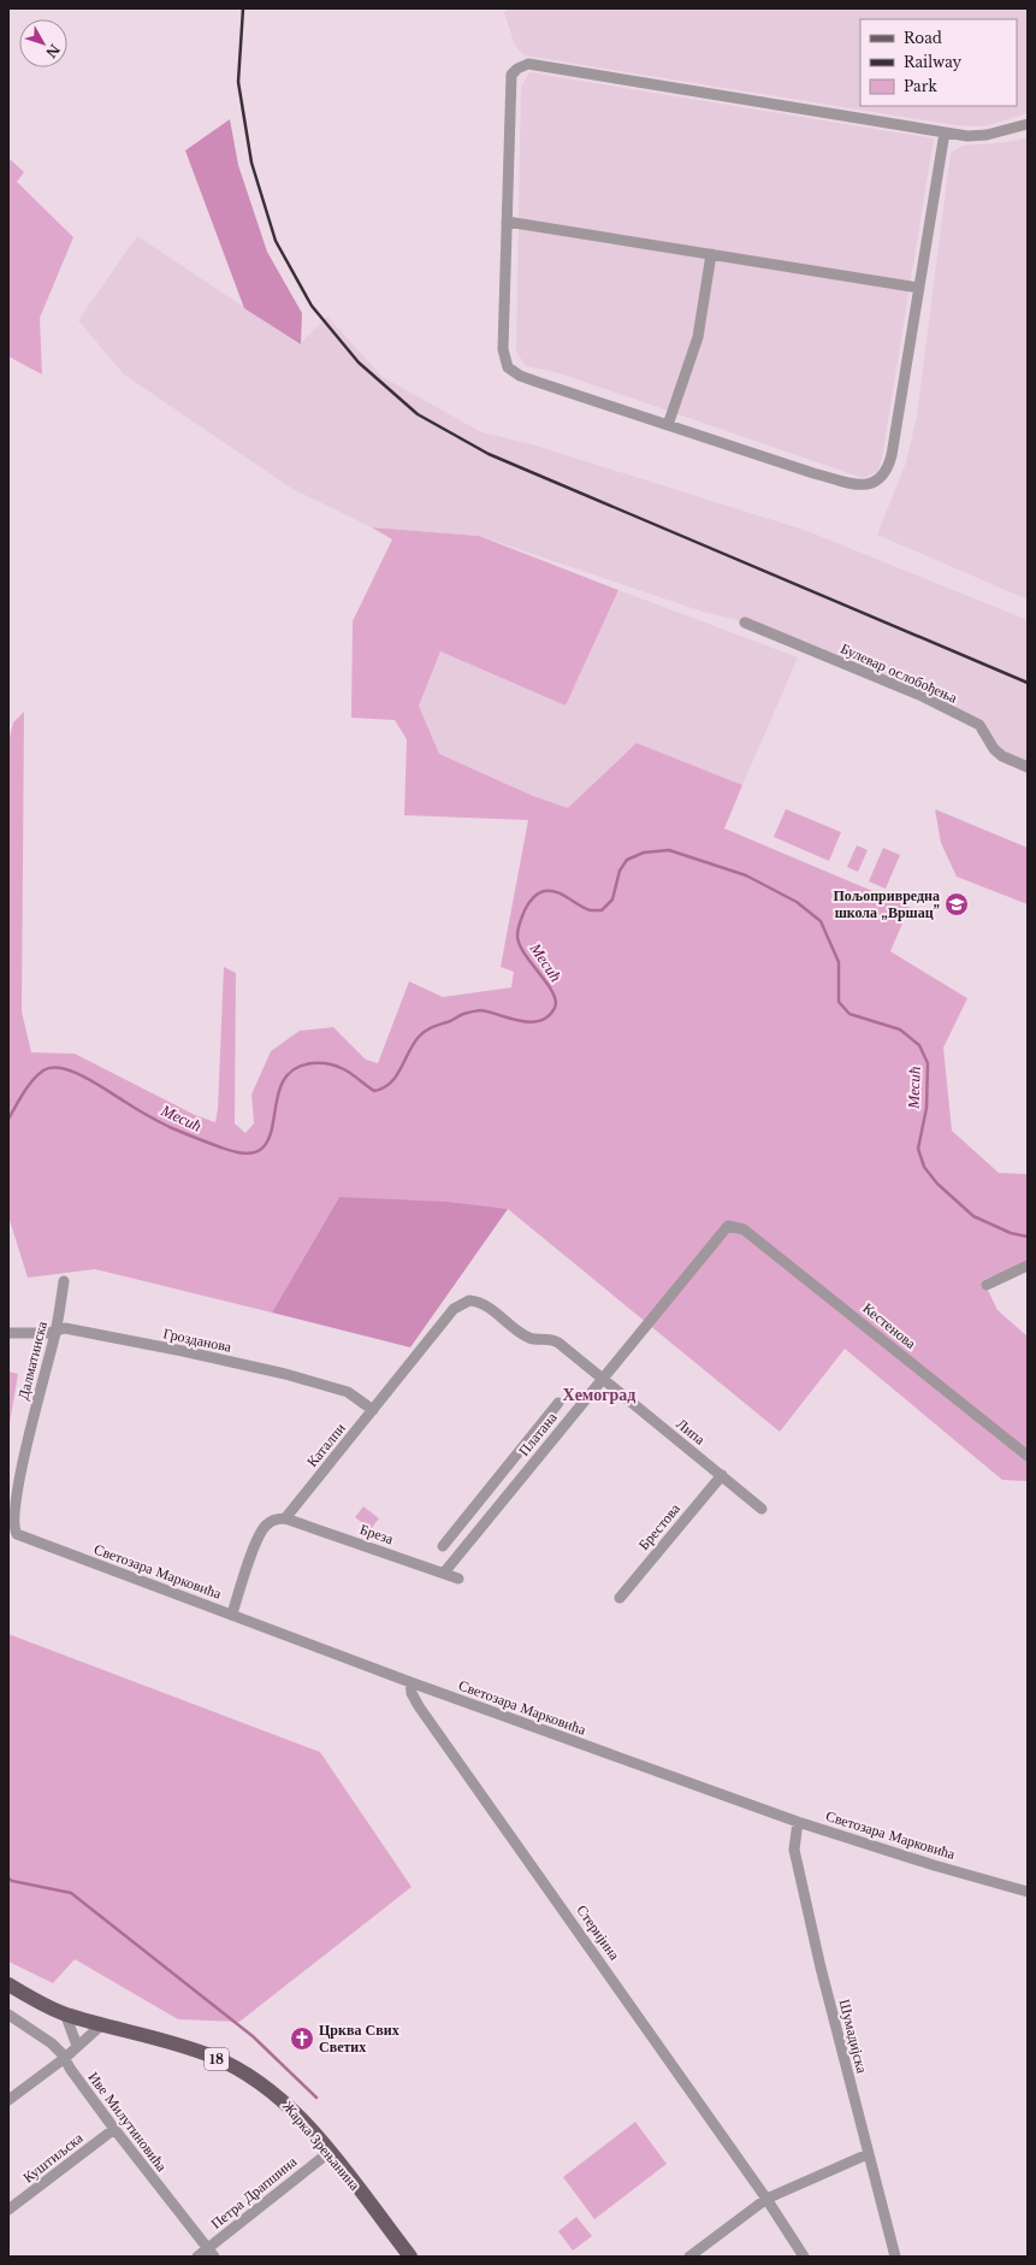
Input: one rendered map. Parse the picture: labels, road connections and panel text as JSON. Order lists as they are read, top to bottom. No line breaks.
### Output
{"streets":{"main road":["18","Жарка Зрењанина"],"street":["Булевар ослобођења","Кестенова","Грозданова","Далматинска","Липа","Платана","Каталпи","Брестова","Бреза","Светозара Марковића","Стеријина","Шумадијска","Иве Милутиновића","Куштиљска","Петра Драпшина"]},"crossings":[["Кестенова","Платана"],["Грозданова","Далматинска"],["Грозданова","Каталпи"],["Далматинска","Светозара Марковића"],["Липа","Платана"],["Липа","Каталпи"],["Липа","Брестова"],["Платана","Бреза"],["Каталпи","Бреза"],["Каталпи","Светозара Марковића"],["Светозара Марковића","Стеријина"],["Светозара Марковића","Шумадијска"],["18","Жарка Зрењанина"],["Иве Милутиновића","Куштиљска"],["Иве Милутиновића","Петра Драпшина"],["Жарка Зрењанина","Петра Драпшина"]],"districts":["Хемоград"],"water":["Месић"],"places":{"school or university":["Пољопривредна школа „Вршац”"],"church":["Црква Свих Светих"]},"legend":["Road","Railway","Park"],"north":"bottom right"}
